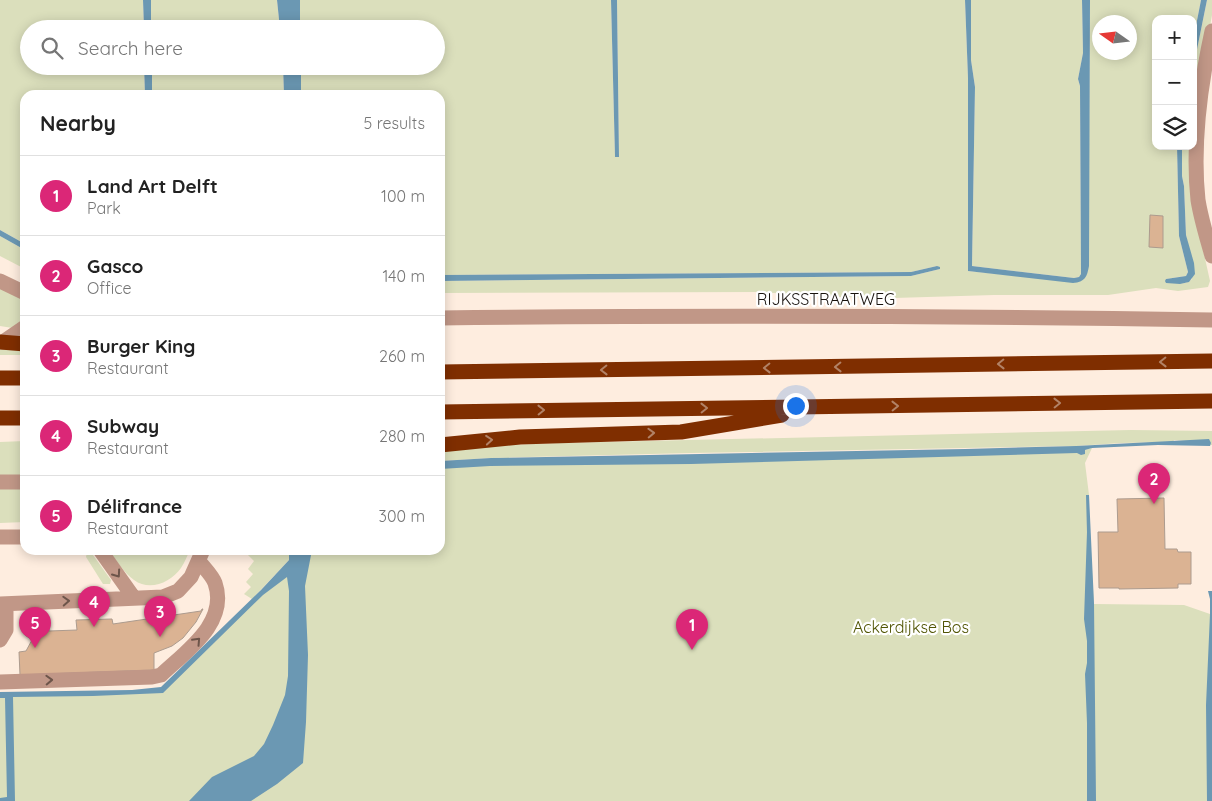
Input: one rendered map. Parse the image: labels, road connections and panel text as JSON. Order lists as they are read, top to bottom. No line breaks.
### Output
{"streets":{"street":["RIJKSSTRAATWEG"]},"parks":["Ackerdijkse Bos"],"north":"left","page":{"map_buttons":["+","−"],"search":"Search here","heading":["Nearby","5 results"],"list":[{"mark":"1","name":"Land Art Delft","note":"Park","value":"100 m"},{"mark":"2","name":"Gasco","note":"Office","value":"140 m"},{"mark":"3","name":"Burger King","note":"Restaurant","value":"260 m"},{"mark":"4","name":"Subway","note":"Restaurant","value":"280 m"},{"mark":"5","name":"Délifrance","note":"Restaurant","value":"300 m"}],"pins":["2","4","3","5","1"]}}
